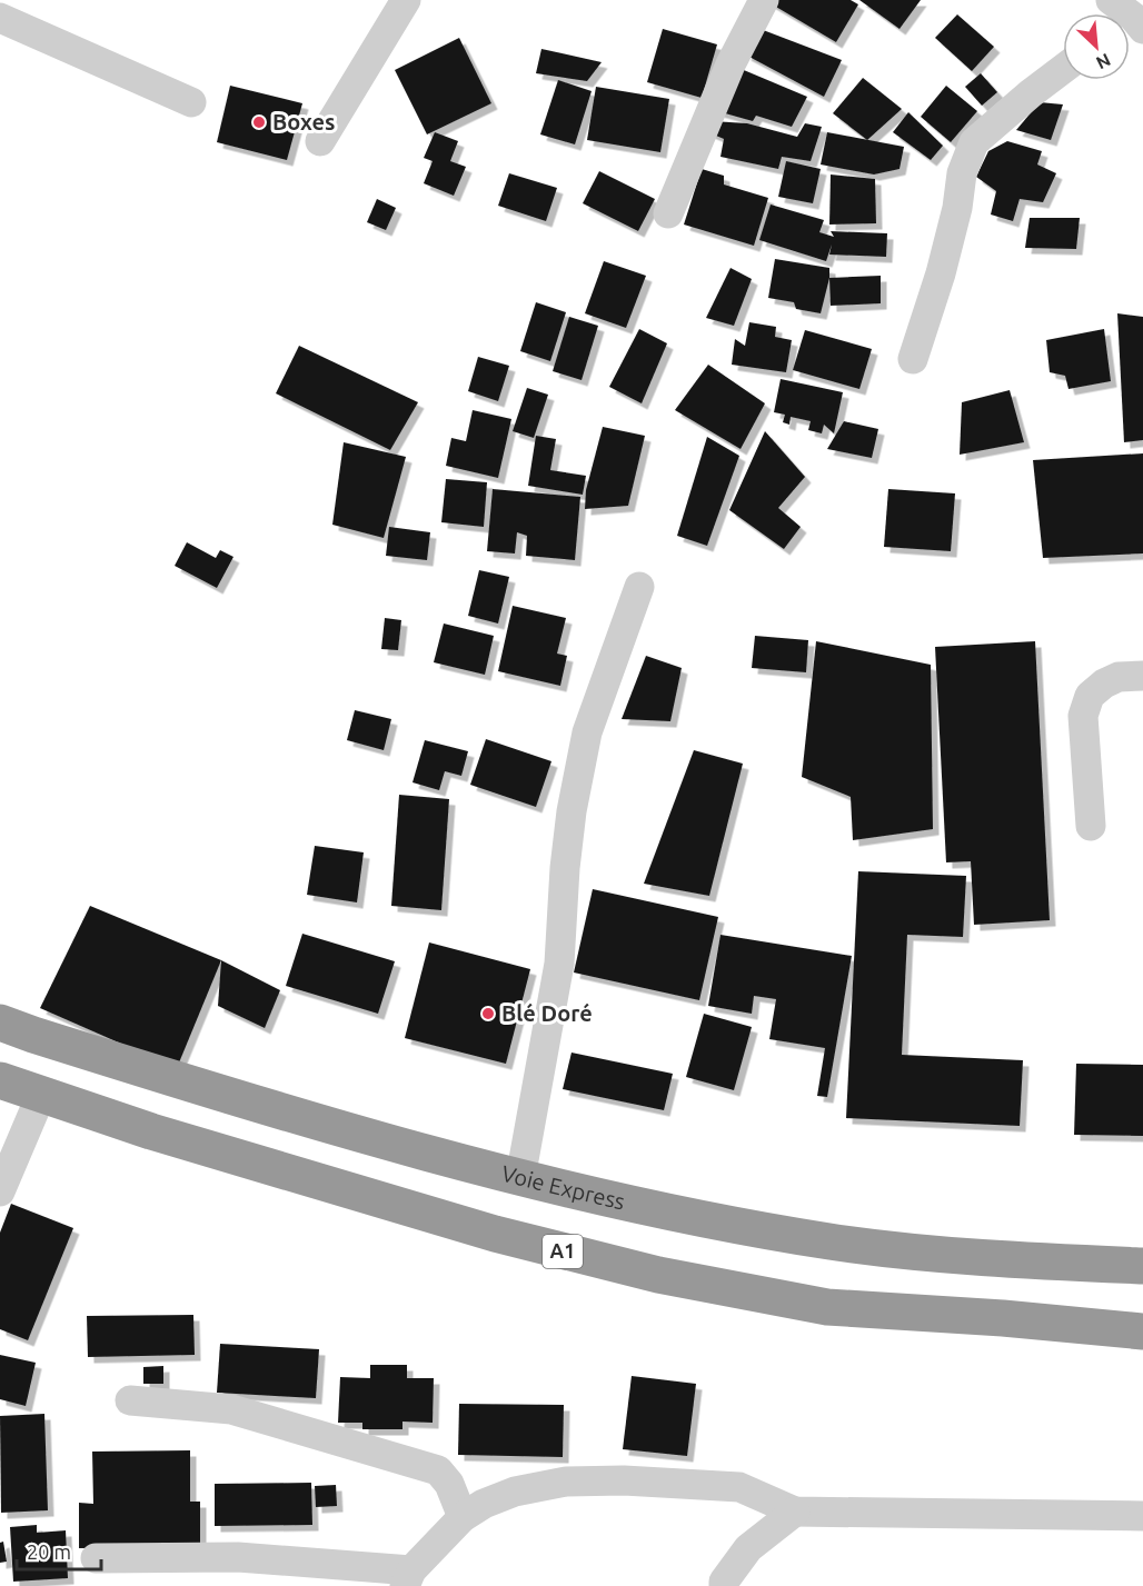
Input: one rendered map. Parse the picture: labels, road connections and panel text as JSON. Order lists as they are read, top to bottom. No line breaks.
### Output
{"streets":{"highway":["Voie Express","A1"]},"places":["Boxes","Blé Doré"],"scale_bar":"20 m","north":"bottom right"}
